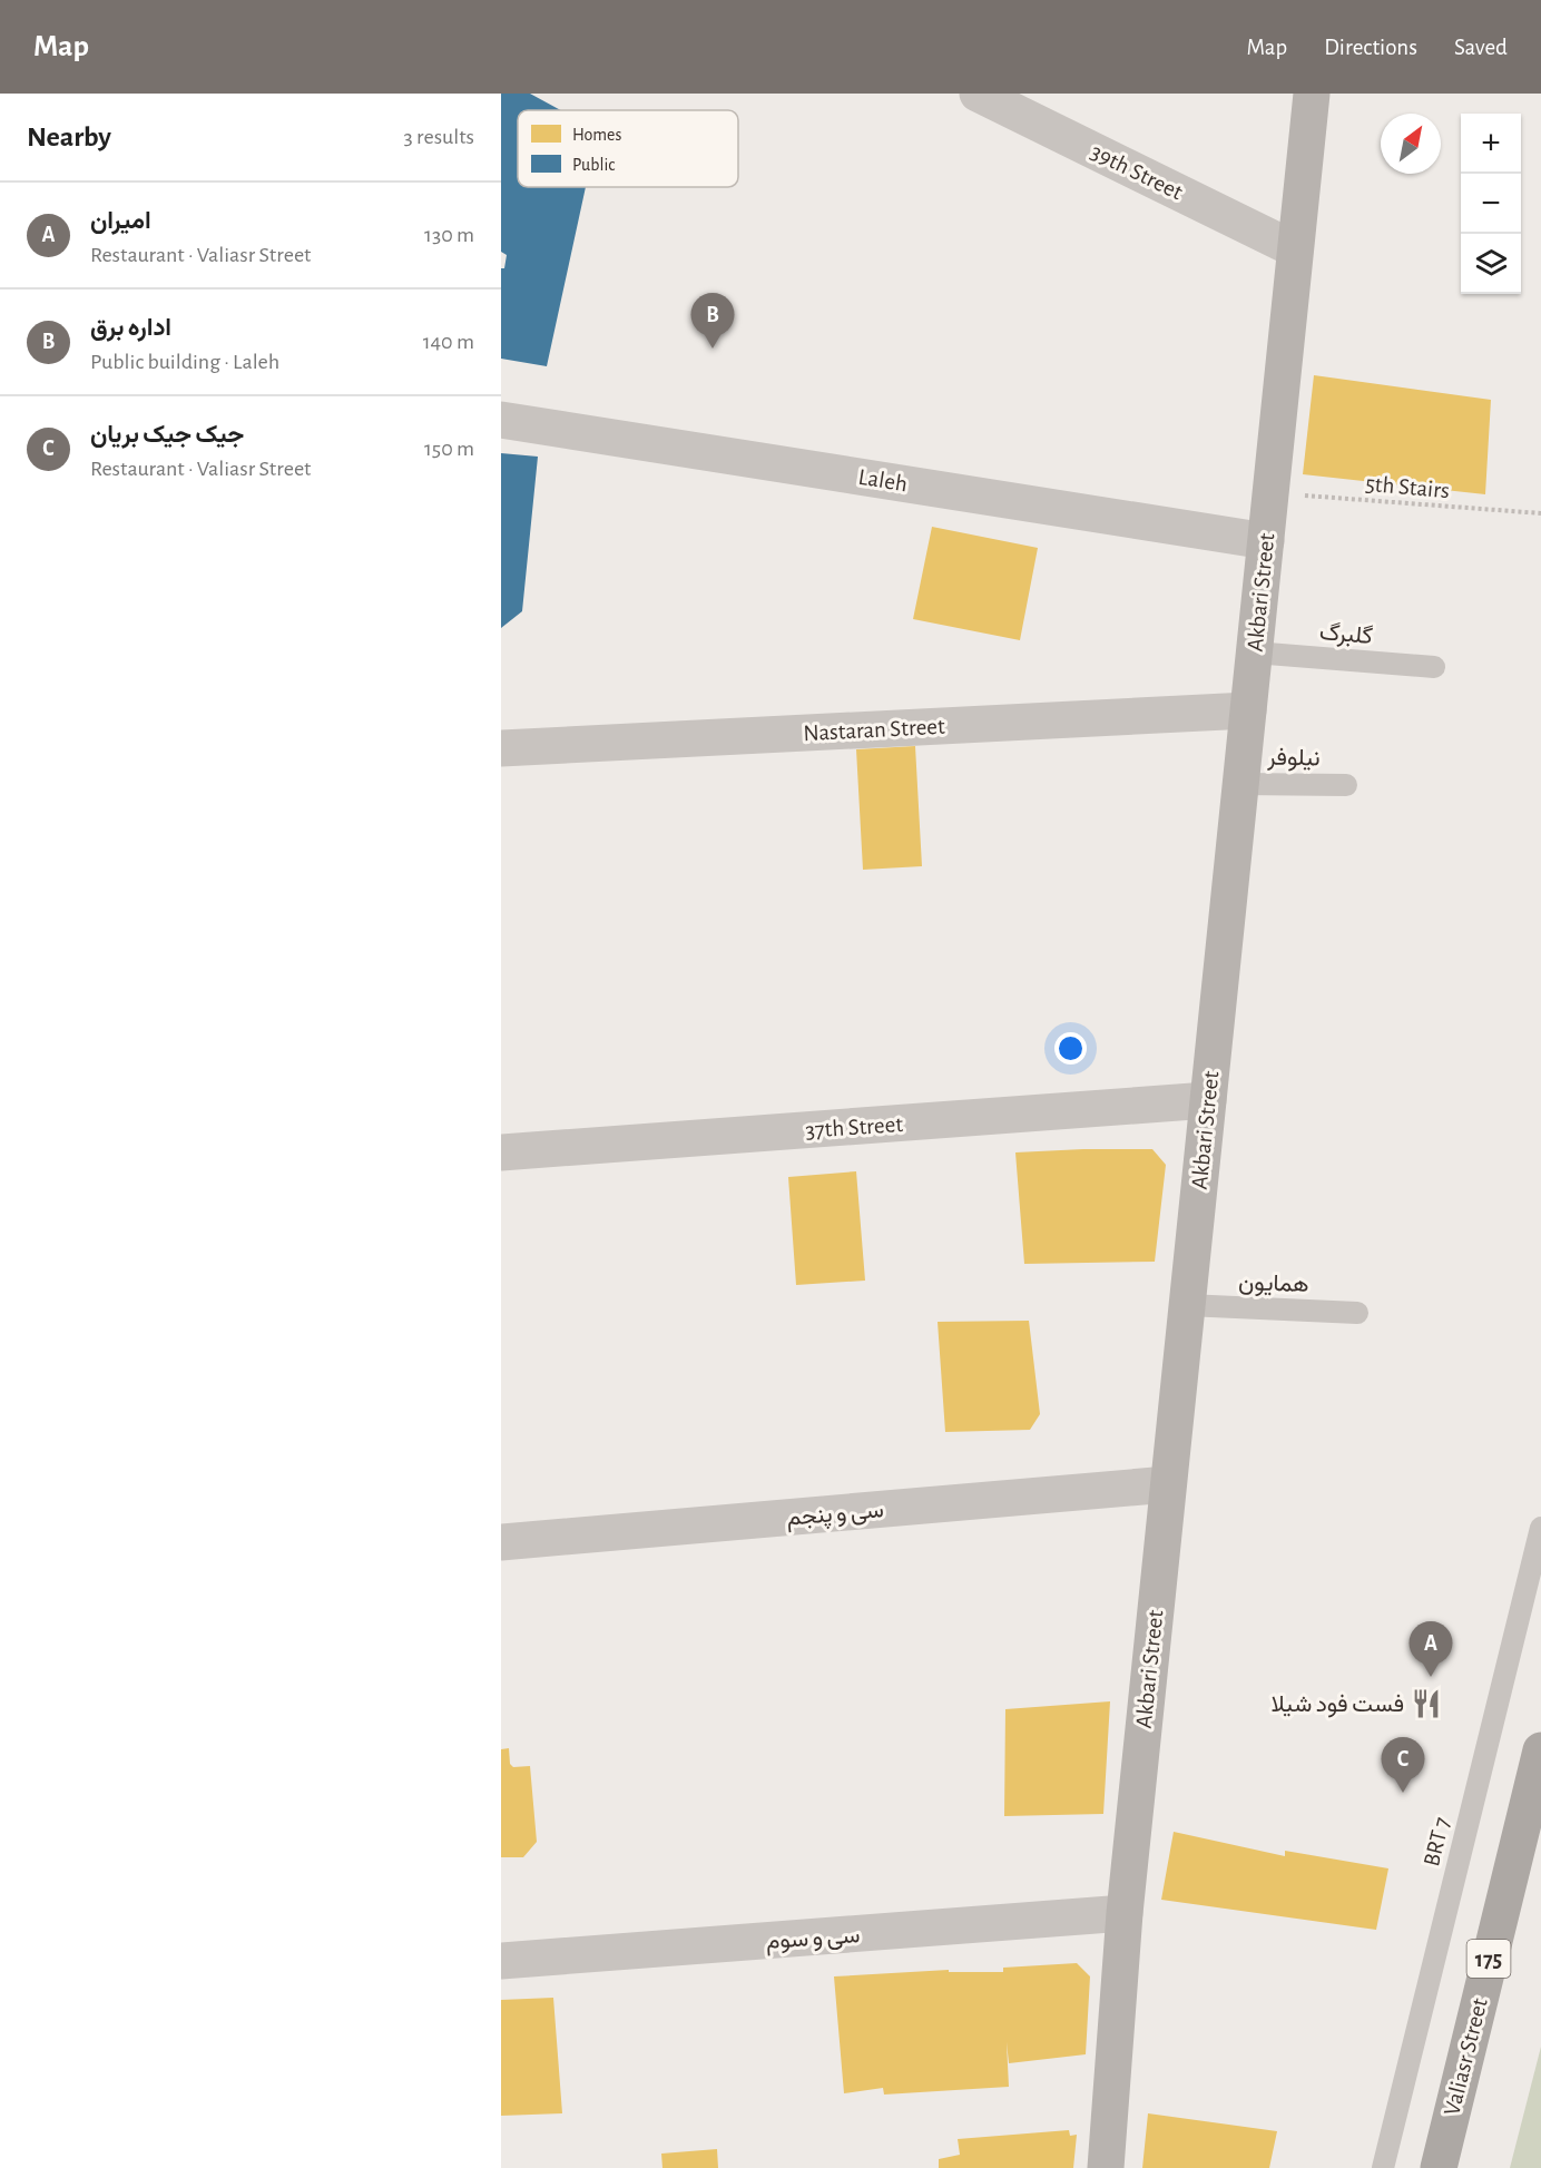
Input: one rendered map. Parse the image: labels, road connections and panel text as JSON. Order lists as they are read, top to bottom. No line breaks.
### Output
{"streets":{"main road":["175","Valiasr Street"],"street":["39th Street","Laleh","Akbari Street","Nastaran Street","37th Street","سی و پنجم","سی و سوم"],"lane":["گلبرگ","نیلوفر","همایون","BRT 7"],"path":["5th Stairs"]},"crossings":[["39th Street","Akbari Street"],["Laleh","Akbari Street"],["5th Stairs","Akbari Street"],["Akbari Street","گلبرگ"],["Akbari Street","Nastaran Street"],["Akbari Street","نیلوفر"],["Akbari Street","37th Street"],["Akbari Street","همایون"],["Akbari Street","سی و پنجم"],["Akbari Street","سی و سوم"]],"places":{"restaurant":["فست فود شیلا"]},"legend":["Homes","Public"],"north":"top right","page":{"header":"Map","nav":["Map","Directions","Saved"],"heading":["Nearby","3 results"],"map_buttons":["+","−"],"list":[{"mark":"A","name":"امیران","note":"Restaurant · Valiasr Street","value":"130 m"},{"mark":"B","name":"اداره برق","note":"Public building · Laleh","value":"140 m"},{"mark":"C","name":"جیک جیک بریان","note":"Restaurant · Valiasr Street","value":"150 m"}],"pins":["B","A","C"]}}
